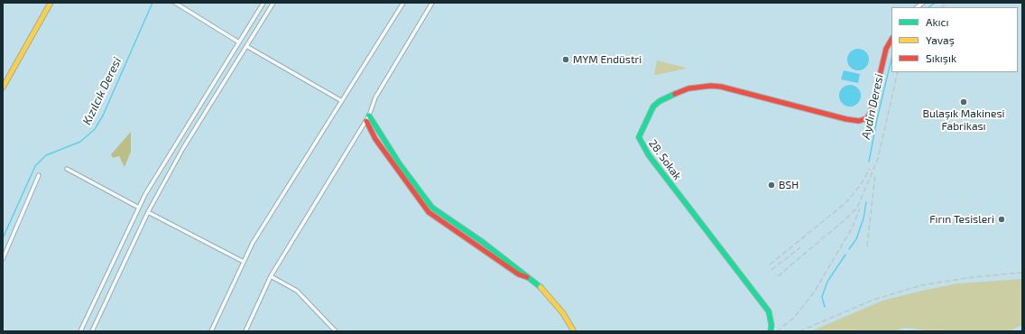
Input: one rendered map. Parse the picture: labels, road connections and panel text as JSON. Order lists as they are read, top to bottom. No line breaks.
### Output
{"streets":{"street":["28. Sokak"]},"water":["Kızılcık Deresi","Aydın Deresi"],"places":["MYM Endüstri","Bulaşık Makinesi Fabrikası","BSH","Fırın Tesisleri"],"legend":["Akıcı","Yavaş","Sıkışık"]}
